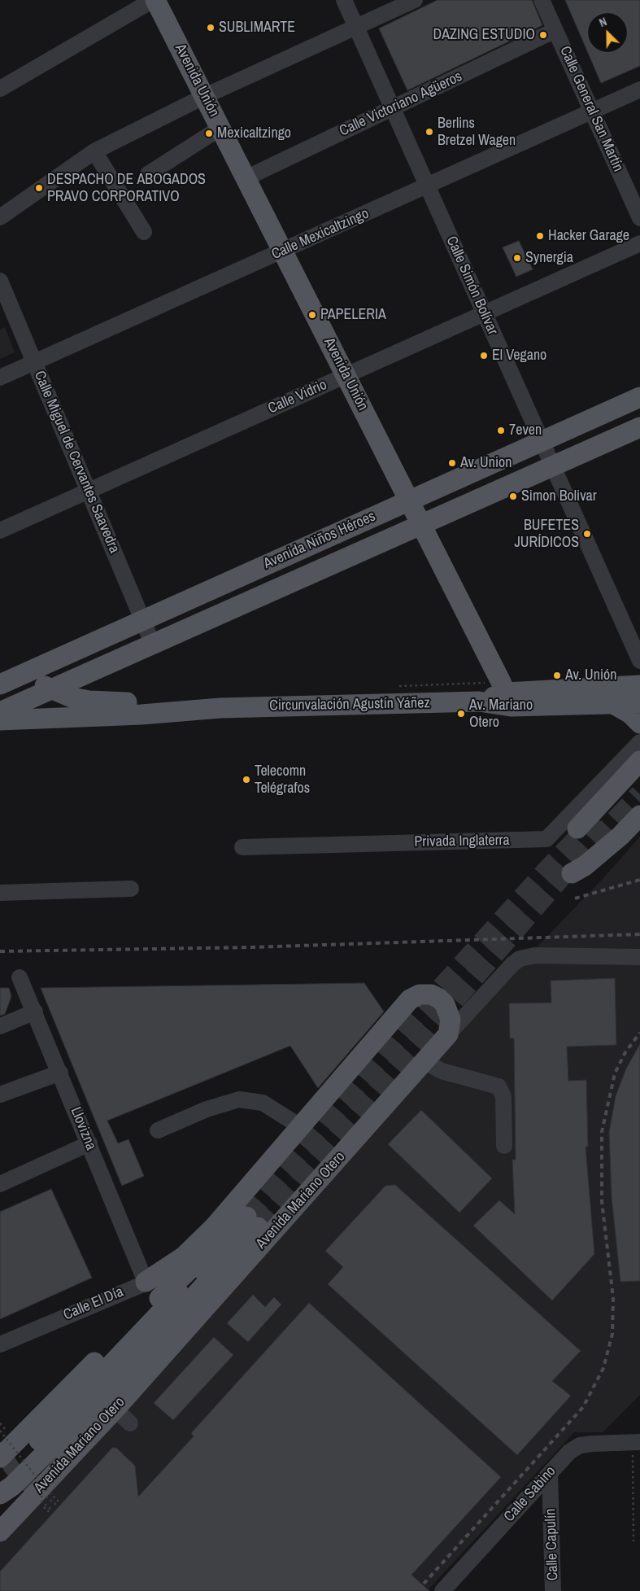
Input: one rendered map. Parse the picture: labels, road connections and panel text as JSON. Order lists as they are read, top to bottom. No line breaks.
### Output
{"streets":{"main road":["Avenida Unión","Avenida Niños Héroes","Circunvalación Agustín Yáñez","Avenida Mariano Otero"],"street":["Calle Victoriano Agüeros","Calle General San Martín","Calle Mexicaltzingo","Calle Simón Bolívar","Calle Vidrio","Calle Miguel de Cervantes Saavedra","Privada Inglaterra","Llovizna","Calle El Día","Calle Sabino","Calle Capulín"]},"crossings":[["Avenida Unión","Calle Victoriano Agüeros"],["Avenida Unión","Calle Mexicaltzingo"],["Avenida Unión","Calle Vidrio"],["Avenida Unión","Avenida Niños Héroes"],["Avenida Unión","Circunvalación Agustín Yáñez"],["Calle Victoriano Agüeros","Calle General San Martín"],["Calle Victoriano Agüeros","Calle Simón Bolívar"],["Calle General San Martín","Calle Mexicaltzingo"],["Calle Mexicaltzingo","Calle Simón Bolívar"],["Calle Mexicaltzingo","Calle Miguel de Cervantes Saavedra"],["Calle Simón Bolívar","Calle Vidrio"],["Calle Simón Bolívar","Avenida Niños Héroes"],["Calle Vidrio","Calle Miguel de Cervantes Saavedra"],["Calle Miguel de Cervantes Saavedra","Avenida Niños Héroes"],["Avenida Niños Héroes","Circunvalación Agustín Yáñez"],["Llovizna","Calle El Día"],["Avenida Mariano Otero","Calle El Día"],["Calle Sabino","Calle Capulín"]],"places":["SUBLIMARTE","DAZING ESTUDIO","Berlins Bretzel Wagen","Mexicaltzingo","DESPACHO DE ABOGADOS PRAVO CORPORATIVO","Hacker Garage","Synergia","PAPELERIA","El Vegano","7even","Av. Union","Simon Bolivar","BUFETES JURÍDICOS","Av. Unión","Av. Mariano Otero","Telecomn Telégrafos"],"north":"top left"}
